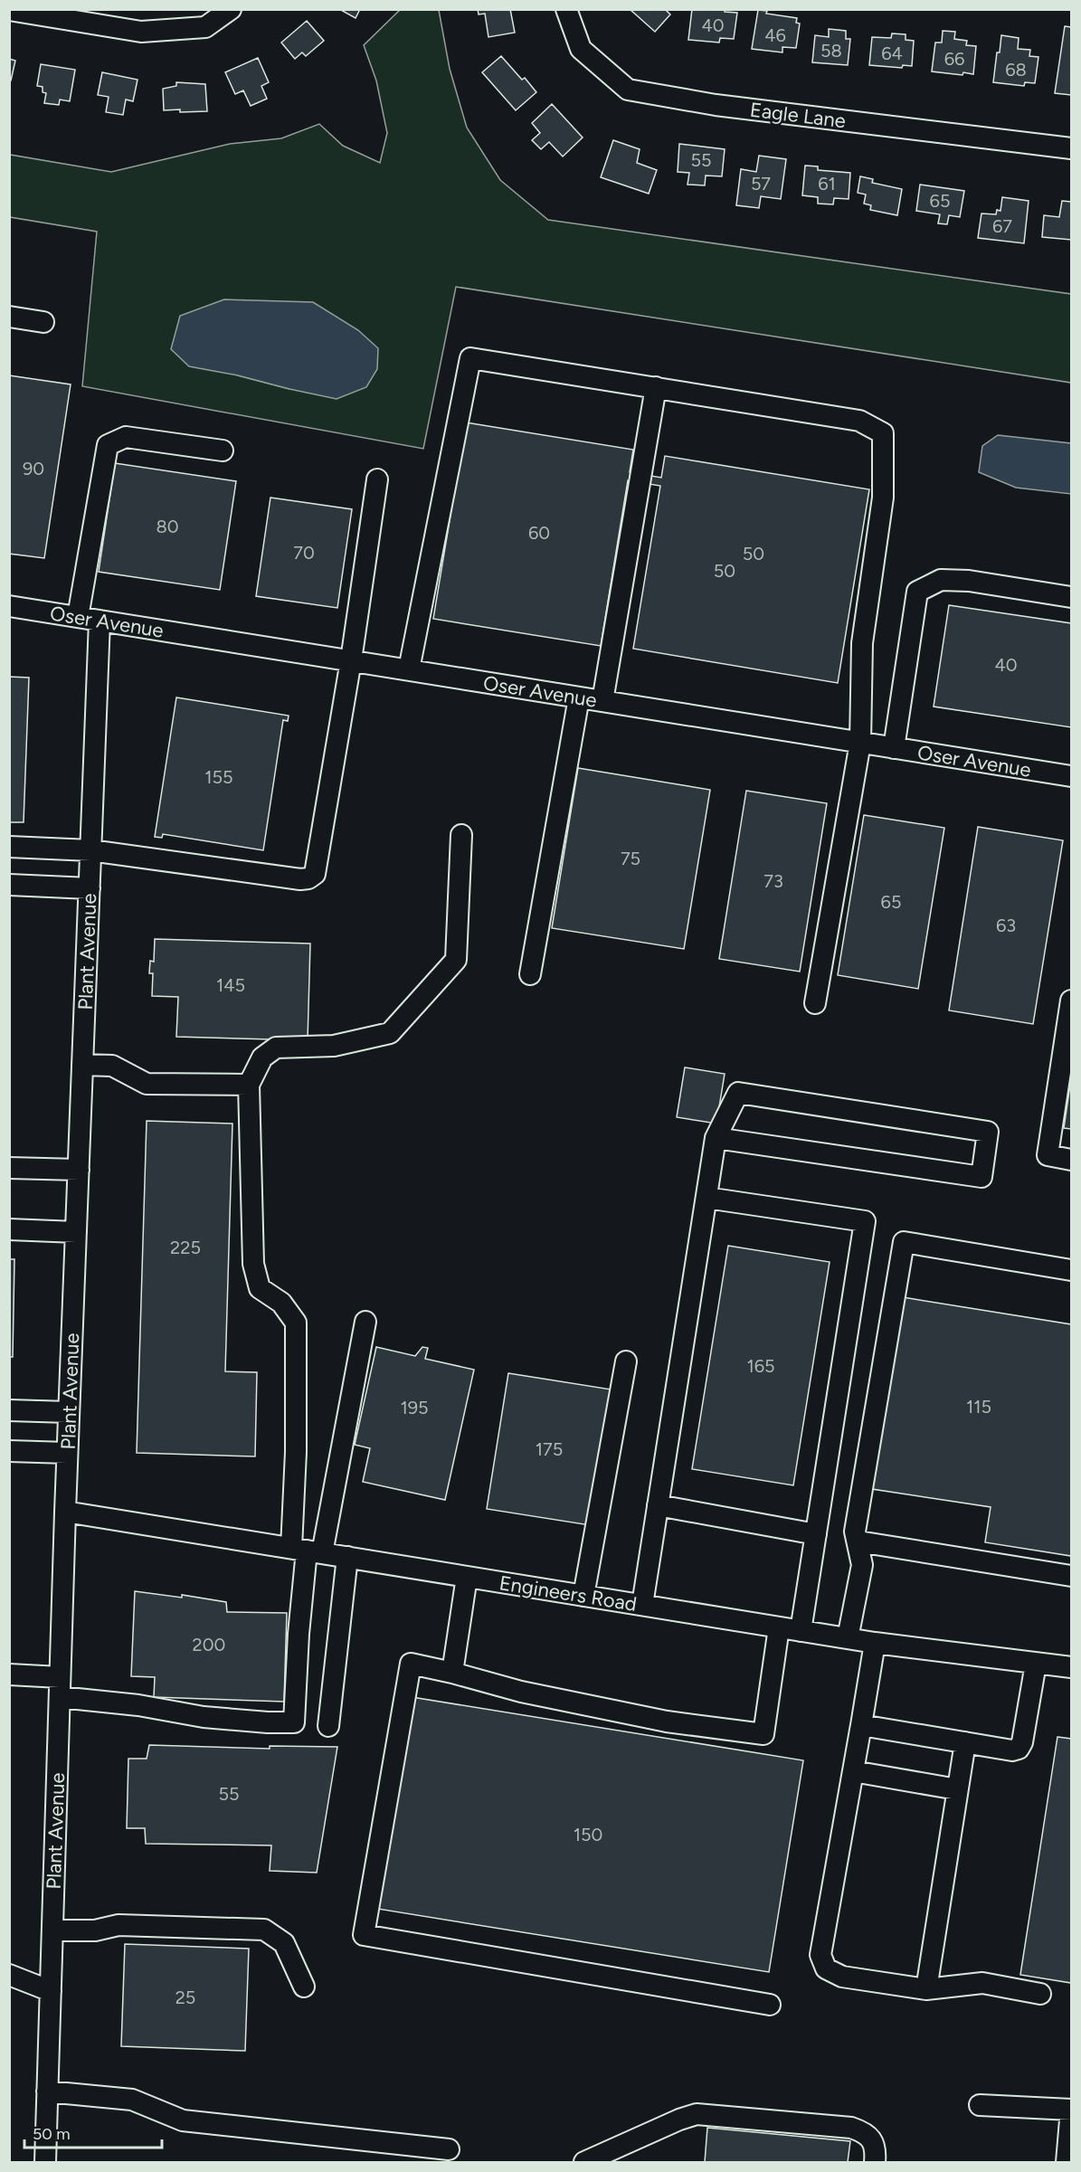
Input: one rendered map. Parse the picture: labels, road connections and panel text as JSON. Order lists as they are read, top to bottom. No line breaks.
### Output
{"streets":{"street":["Eagle Lane","Oser Avenue","Plant Avenue","Engineers Road"]},"crossings":[["Oser Avenue","Plant Avenue"],["Plant Avenue","Engineers Road"]],"house_numbers":["40","46","58","64","66","68","55","57","61","65","67","90","80","60","70","50","50","40","155","75","73","65","63","145","225","165","115","195","175","200","55","150","25"],"scale_bar":"50 m"}
